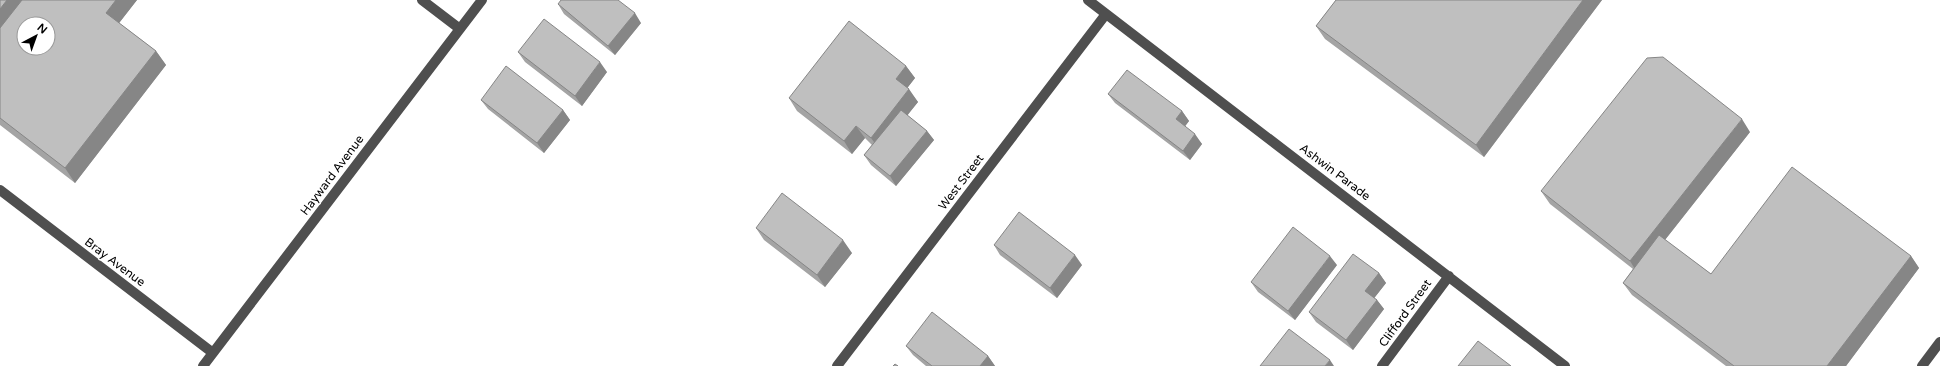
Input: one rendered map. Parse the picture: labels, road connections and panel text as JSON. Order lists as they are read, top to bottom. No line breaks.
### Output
{"streets":{"street":["Ashwin Parade","Hayward Avenue","West Street","Bray Avenue","Clifford Street"]},"crossings":[["Ashwin Parade","West Street"],["Ashwin Parade","Clifford Street"],["Hayward Avenue","Bray Avenue"]],"north":"top right"}
